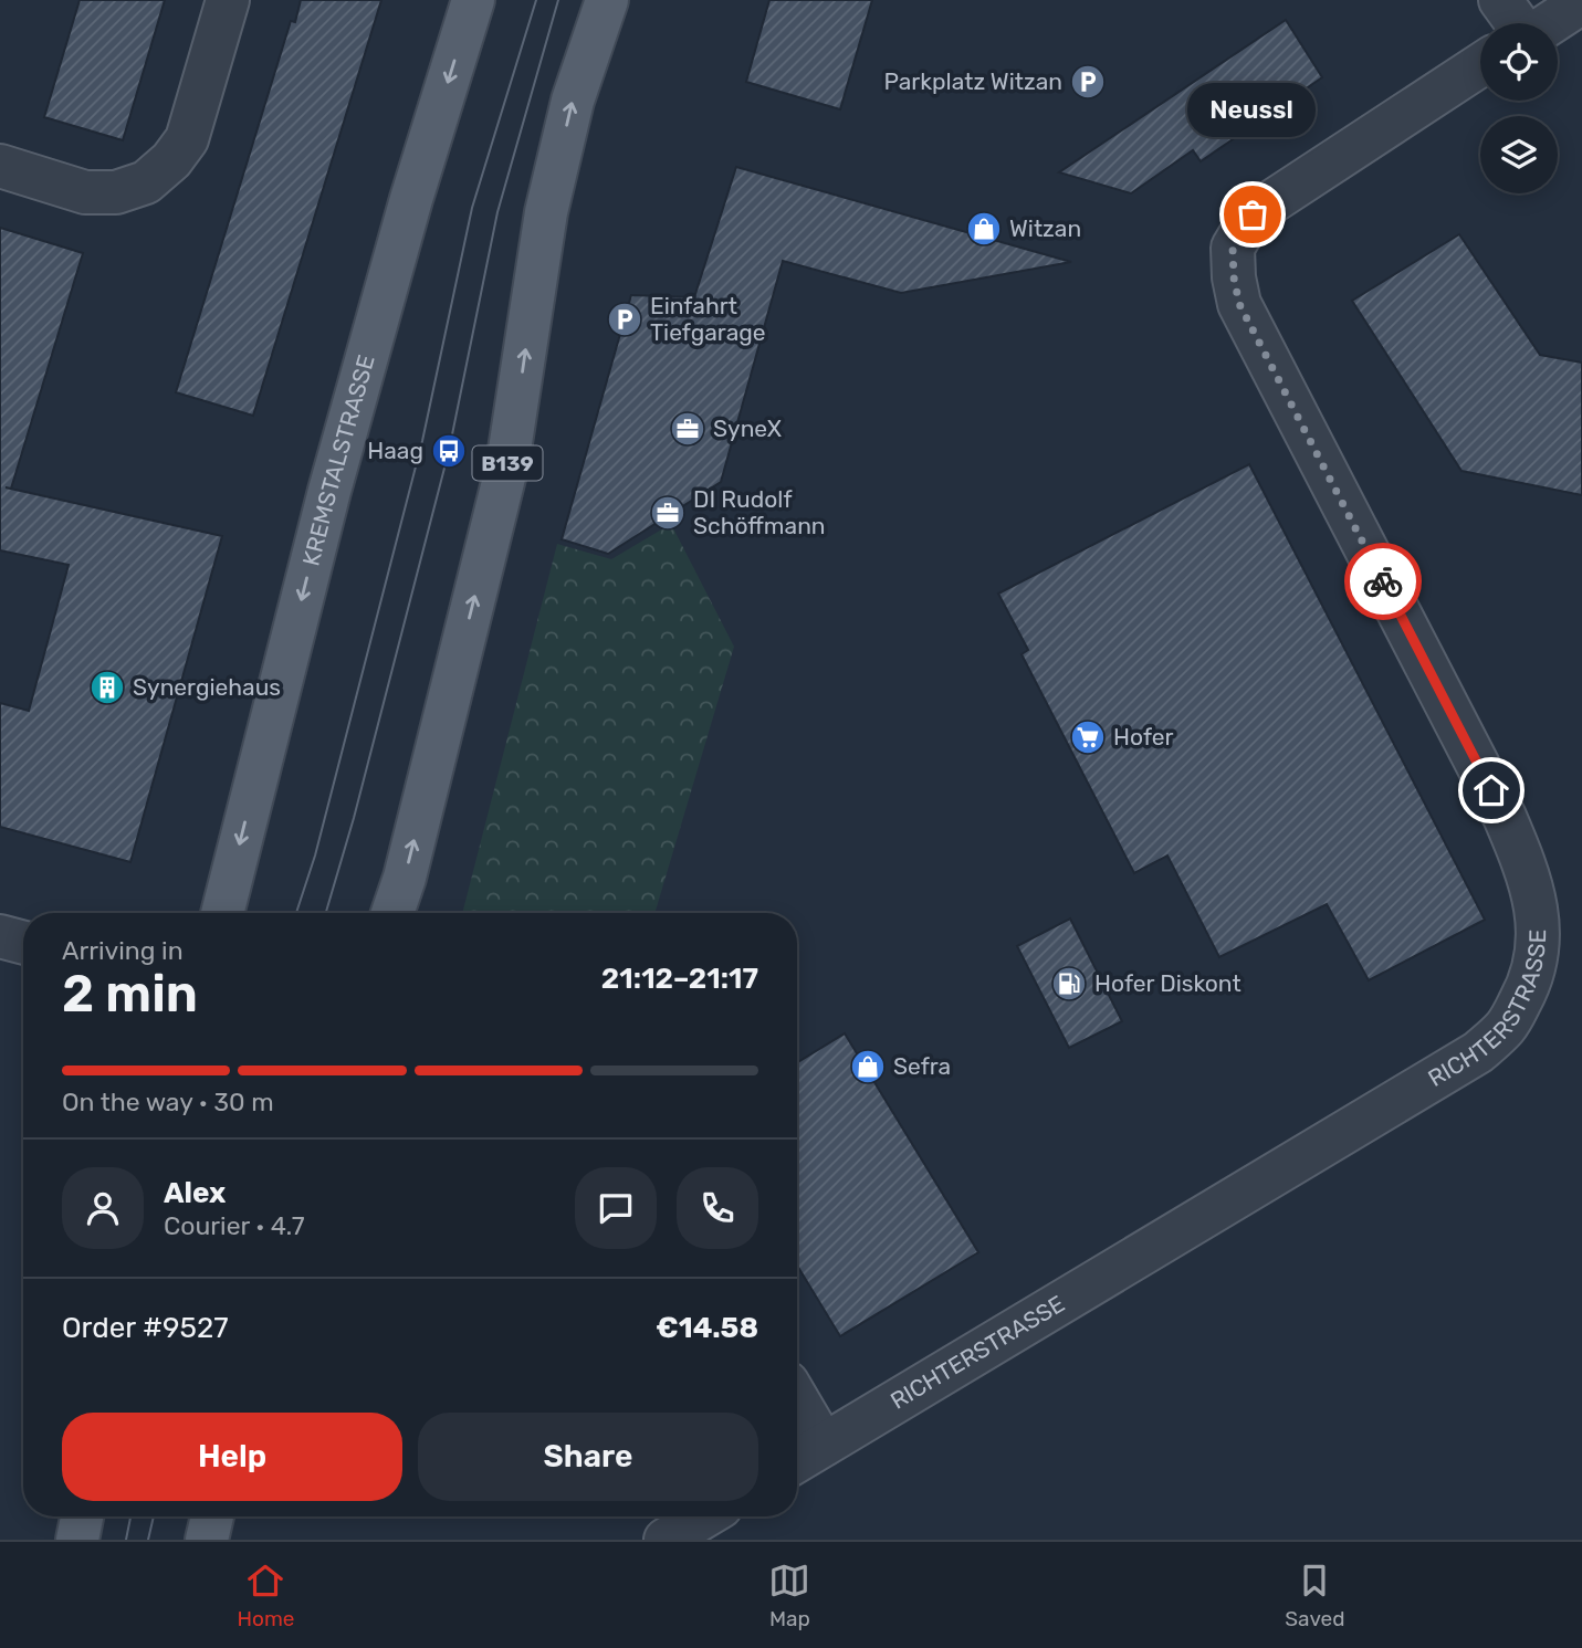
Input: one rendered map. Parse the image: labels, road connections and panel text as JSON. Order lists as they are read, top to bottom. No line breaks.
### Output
{"streets":{"main road":["KREMSTALSTRASSE","B139"],"street":["RICHTERSTRASSE"]},"places":{"parking":["Parkplatz Witzan","Einfahrt Tiefgarage"],"other":["Neussl"],"shop":["Witzan","Sefra"],"office":["SyneX","DI Rudolf Schöffmann"],"bus stop":["Haag"],"building":["Synergiehaus"],"supermarket":["Hofer"],"fuel station":["Hofer Diskont"]},"page":{"bubble":"Neussl","heading":["2 min","Arriving in","21:12–21:17"],"panel":["Alex","Courier · 4.7","Order #9527","€14.58"],"bar":"On the way · 30 m","buttons":["Help","Share"],"tabs":["Home","Map","Saved"]}}
